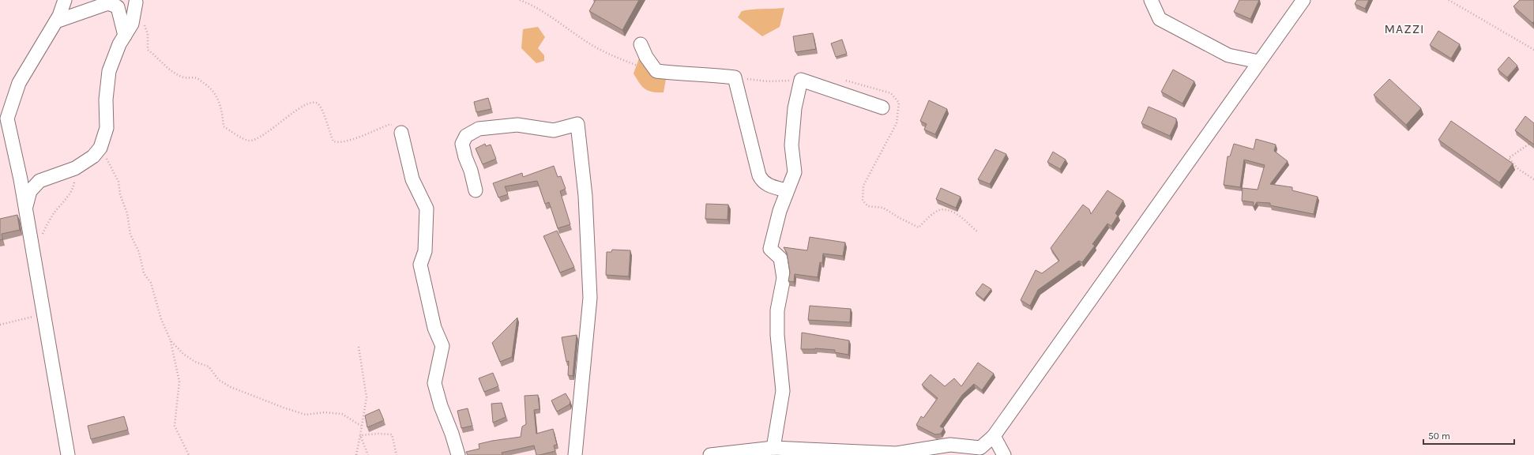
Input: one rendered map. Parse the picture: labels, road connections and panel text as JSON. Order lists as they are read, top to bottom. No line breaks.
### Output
{"districts":["MAZZI"],"scale_bar":"50 m"}
